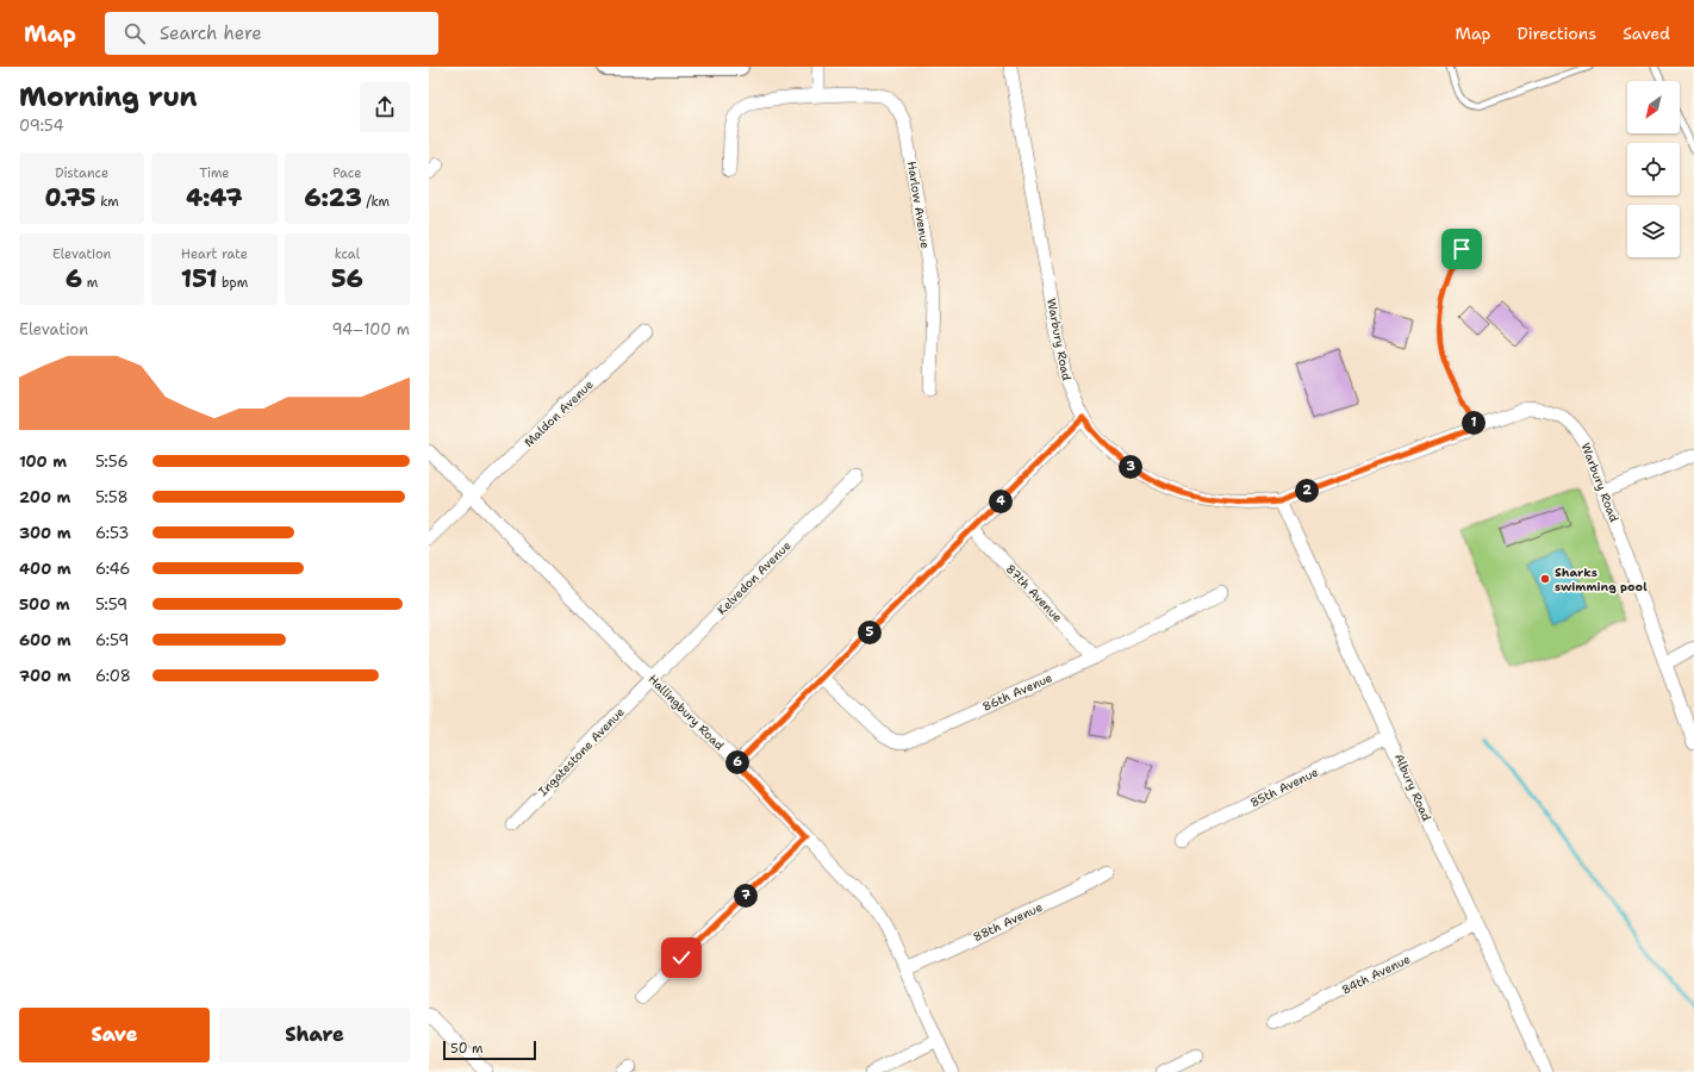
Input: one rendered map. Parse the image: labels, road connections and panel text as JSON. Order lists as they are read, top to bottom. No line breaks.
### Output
{"streets":{"street":["Harlow Avenue","Warbury Road","Maldon Avenue","Kelvedon Avenue","87th Avenue","86th Avenue","Hallingbury Road","Ingatestone Avenue","85th Avenue","Albury Road","88th Avenue","84th Avenue"]},"crossings":[["Warbury Road","Albury Road"],["Maldon Avenue","Hallingbury Road"],["Kelvedon Avenue","Hallingbury Road"],["Kelvedon Avenue","Ingatestone Avenue"],["87th Avenue","86th Avenue"],["Hallingbury Road","Ingatestone Avenue"],["Hallingbury Road","88th Avenue"],["85th Avenue","Albury Road"],["Albury Road","84th Avenue"]],"places":["Sharks swimming pool"],"scale_bar":"50 m","north":"bottom left","page":{"header":"Map","search":"Search here","nav":["Map","Directions","Saved"],"heading":["Morning run","09:54"],"stats":[["Distance","0.75 km"],["Time","4:47"],["Pace","6:23 /km"],["Elevation","6 m"],["Heart rate","151 bpm"],["kcal","56"]],"chart":["Elevation","94–100 m"],"pins":["1","3","2","4","5","6","7"],"list":[{"name":"100 m","note":"5:56"},{"name":"200 m","note":"5:58"},{"name":"300 m","note":"6:53"},{"name":"400 m","note":"6:46"},{"name":"500 m","note":"5:59"},{"name":"600 m","note":"6:59"},{"name":"700 m","note":"6:08"}],"buttons":["Save","Share"],"scale":"50 m"}}
